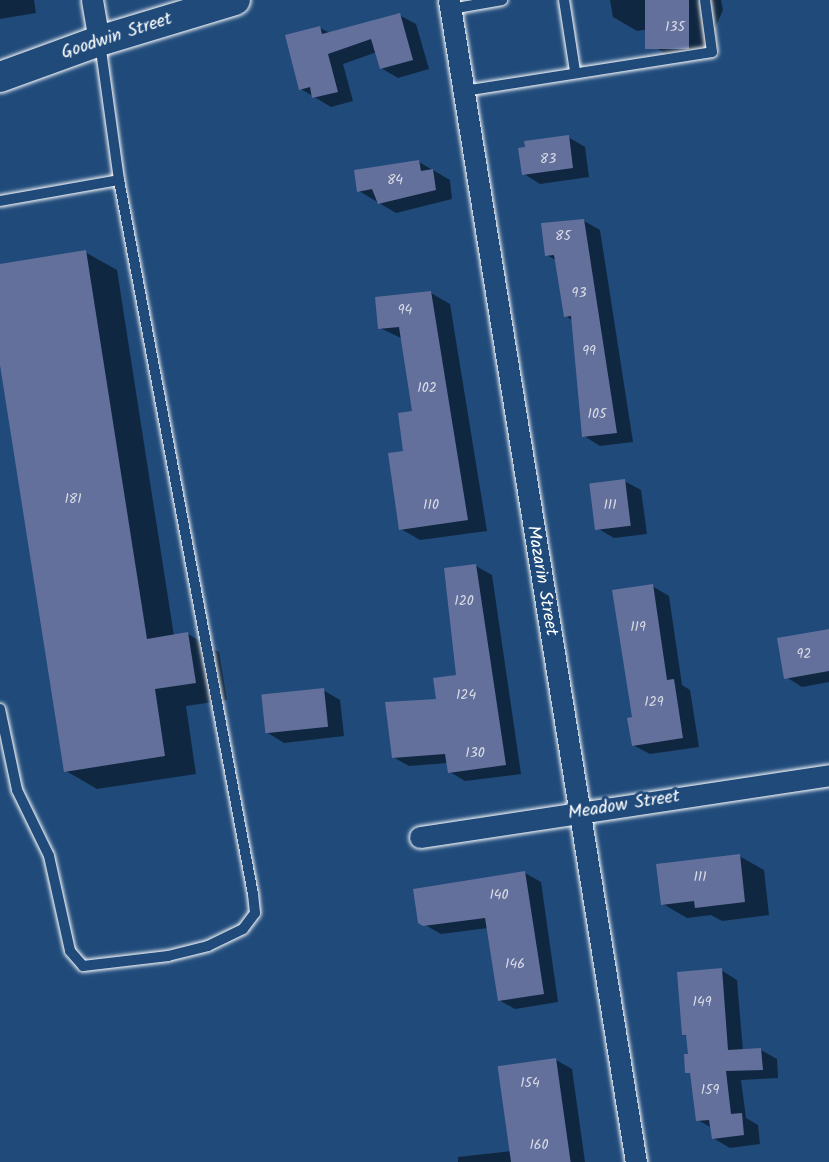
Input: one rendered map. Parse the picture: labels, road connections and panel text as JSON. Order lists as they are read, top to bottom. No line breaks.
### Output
{"streets":{"main road":["Goodwin Street"],"street":["Mazarin Street","Meadow Street"]},"crossings":[["Mazarin Street","Meadow Street"]],"house_numbers":["135","83","84","85","93","94","99","102","105","181","110","111","120","119","92","124","129","130","111","140","146","149","154","159","160"]}
